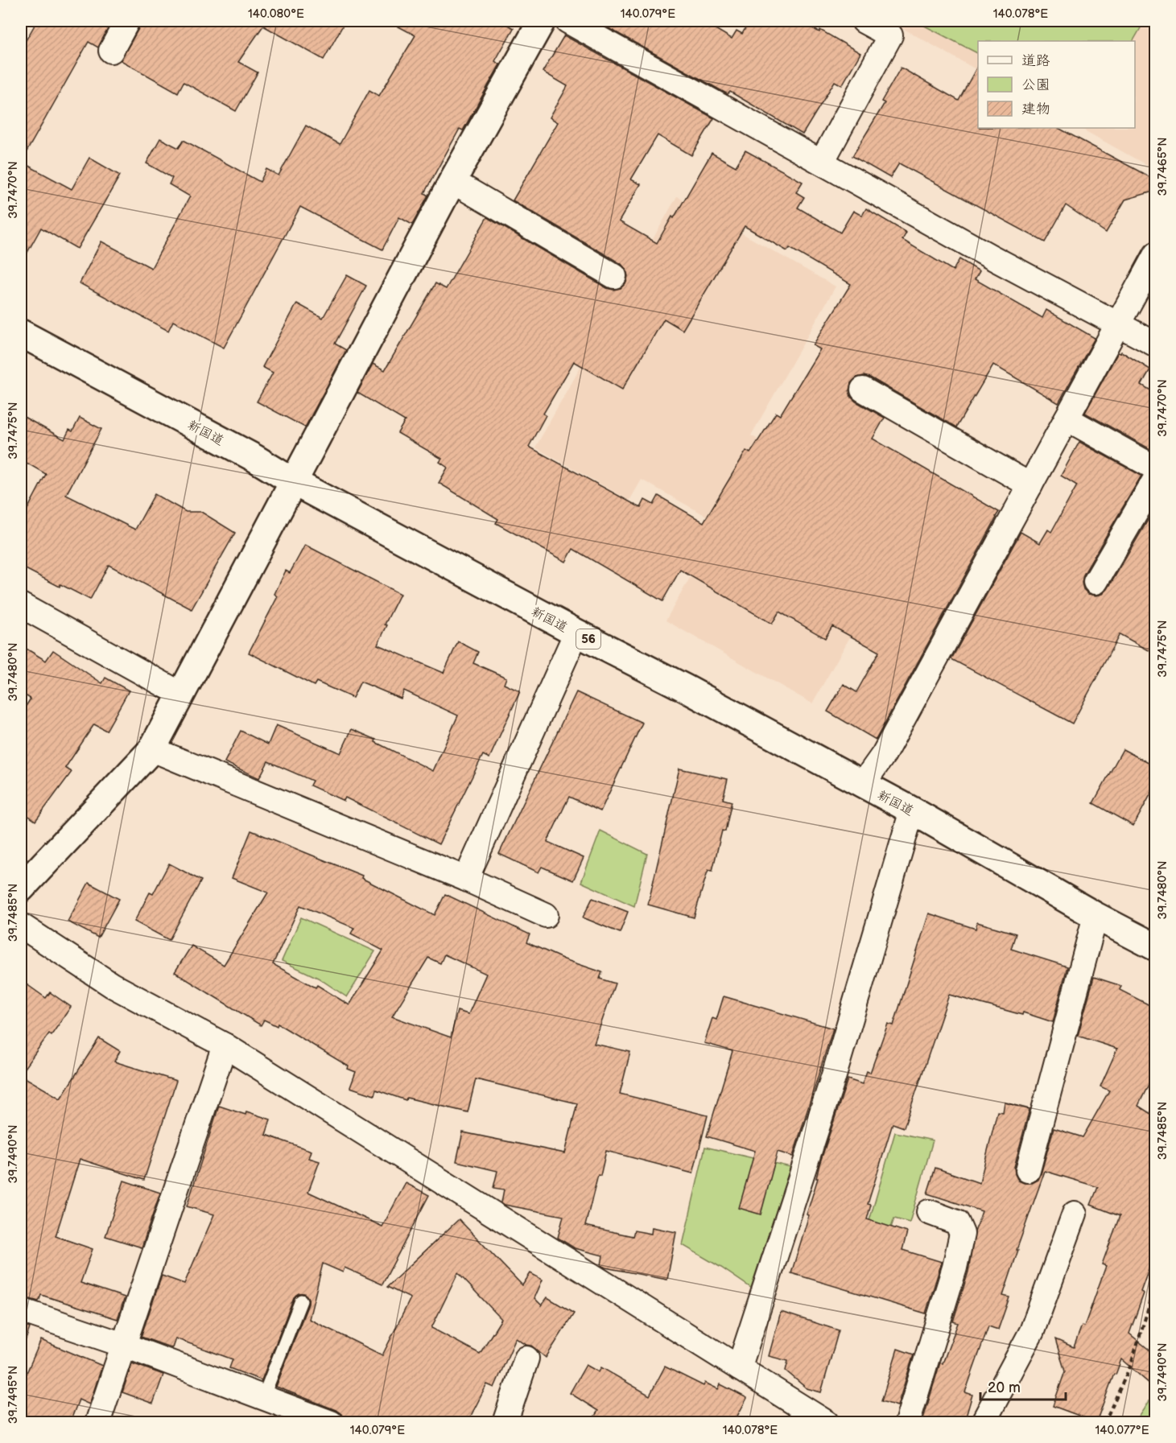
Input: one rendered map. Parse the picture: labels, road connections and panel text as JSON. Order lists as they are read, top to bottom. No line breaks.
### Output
{"streets":{"main road":["新国道","56"]},"legend":["道路","公園","建物"],"scale_bar":"20 m","coordinates":["140.080°E","140.079°E","140.078°E","39.7465°N","39.7470°N","39.7475°N","39.7480°N","39.7485°N","39.7490°N","39.7495°N","140.077°E"]}
